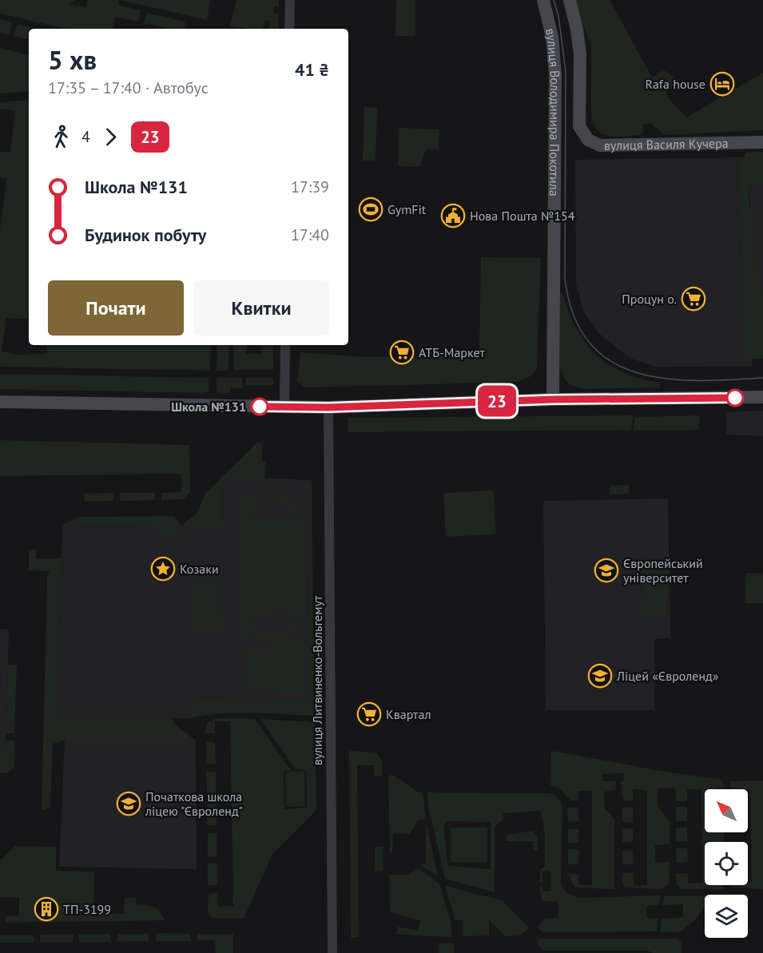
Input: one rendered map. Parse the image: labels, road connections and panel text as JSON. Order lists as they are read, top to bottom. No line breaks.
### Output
{"streets":{"street":["вулиця Володимира Покотила","вулиця Василя Кучера","вулиця Литвиненко-Вольгемут"]},"crossings":[["вулиця Володимира Покотила","вулиця Василя Кучера"]],"places":{"hotel":["Rafa house"],"sports":["GymFit"],"public building":["Нова Пошта №154"],"supermarket":["Процун о.","АТБ-Маркет","Квартал"],"other":["Школа №131"],"place":["Козаки"],"school or university":["Європейський університет","Ліцей «Євроленд»","Початкова школа ліцею \"Євроленд\""],"building":["ТП-3199"]},"lines":["bus line 23"],"north":"top left","page":{"on_map":"23","heading":["5 хв","17:35 – 17:40 · Автобус","41 ₴"],"legs":["4","23"],"list":[{"name":"Школа №131","value":"17:39"},{"name":"Будинок побуту","value":"17:40"}],"buttons":["Почати","Квитки"]}}
